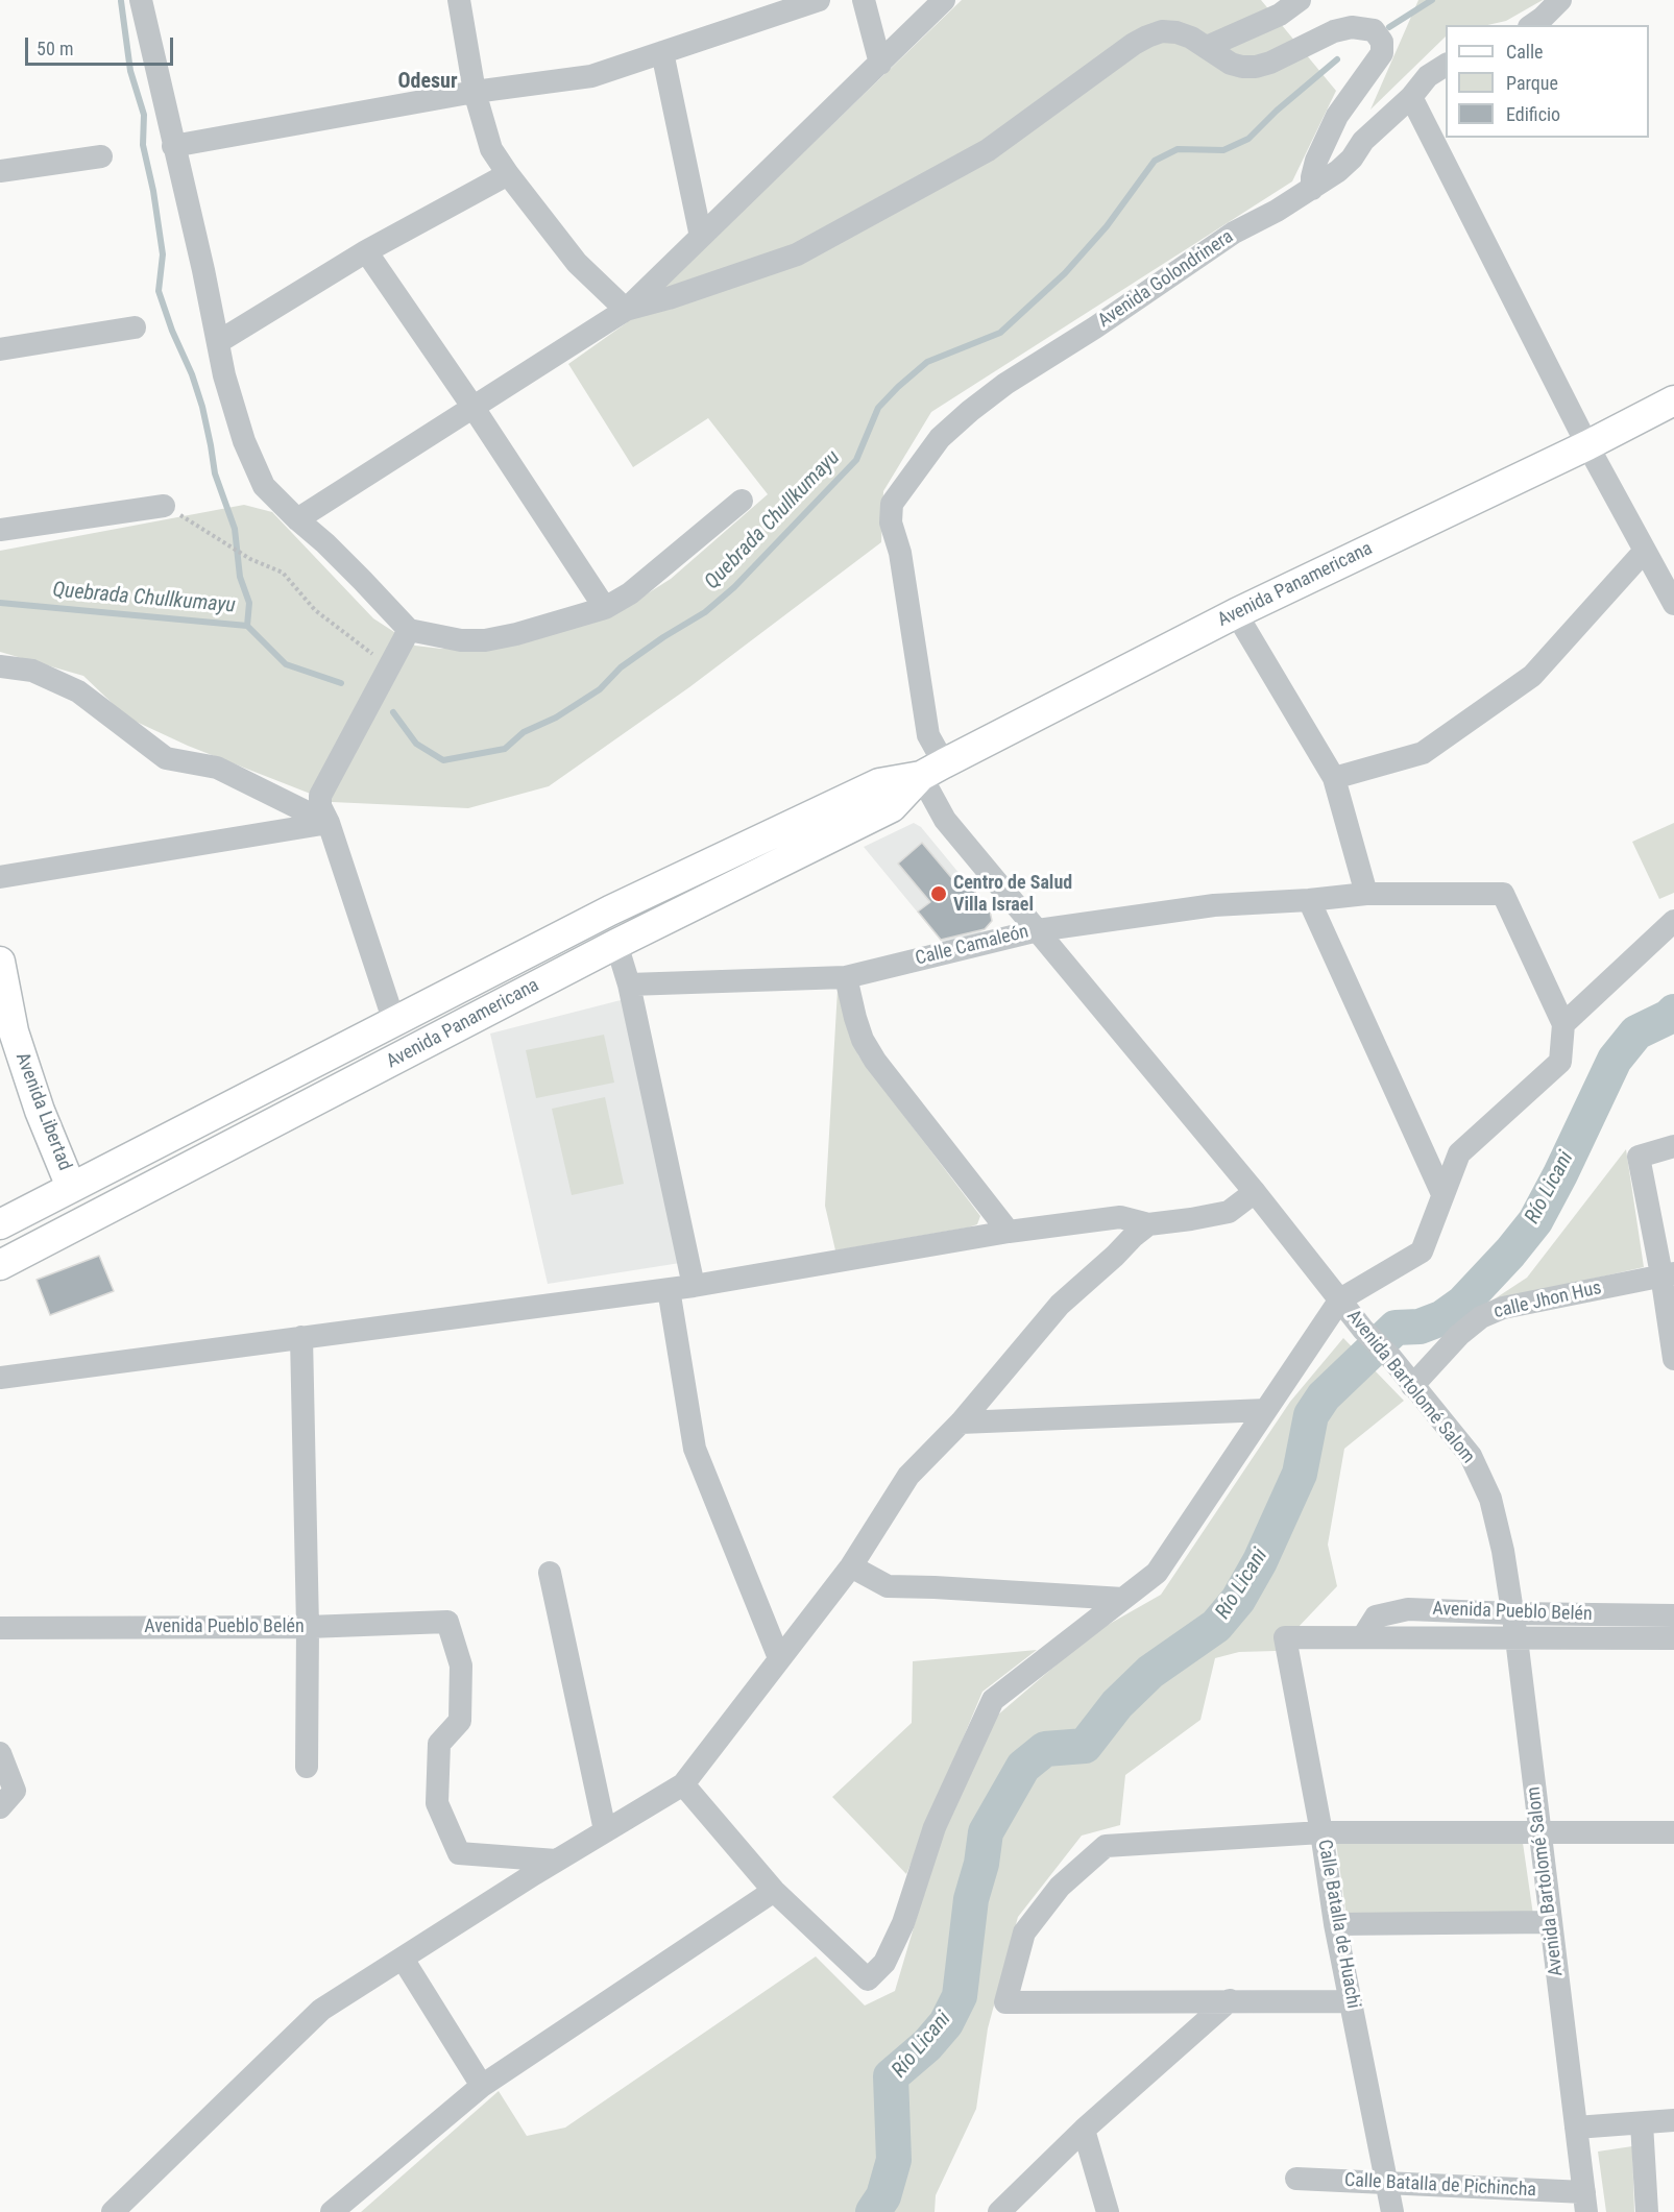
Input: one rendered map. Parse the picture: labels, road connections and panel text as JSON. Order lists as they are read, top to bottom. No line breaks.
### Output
{"streets":{"main road":["Avenida Panamericana","Avenida Libertad"],"street":["Avenida Golondrinera","Calle Camaleón","calle Jhon Hus","Avenida Bartolomé Salom","Avenida Pueblo Belén","Calle Batalla de Huachi","Calle Batalla de Pichincha"]},"crossings":[["Avenida Golondrinera","Avenida Bartolomé Salom"],["Avenida Panamericana","Avenida Libertad"],["Avenida Panamericana","Avenida Bartolomé Salom"],["Calle Camaleón","Avenida Bartolomé Salom"],["calle Jhon Hus","Avenida Bartolomé Salom"],["Avenida Bartolomé Salom","Avenida Pueblo Belén"],["Avenida Bartolomé Salom","Calle Batalla de Pichincha"],["Avenida Pueblo Belén","Calle Batalla de Huachi"],["Calle Batalla de Huachi","Calle Batalla de Pichincha"]],"districts":["Odesur"],"water":["Quebrada Chullkumayu","Río Licani"],"places":["Centro de Salud Villa Israel"],"legend":["Calle","Parque","Edificio"],"scale_bar":"50 m"}
